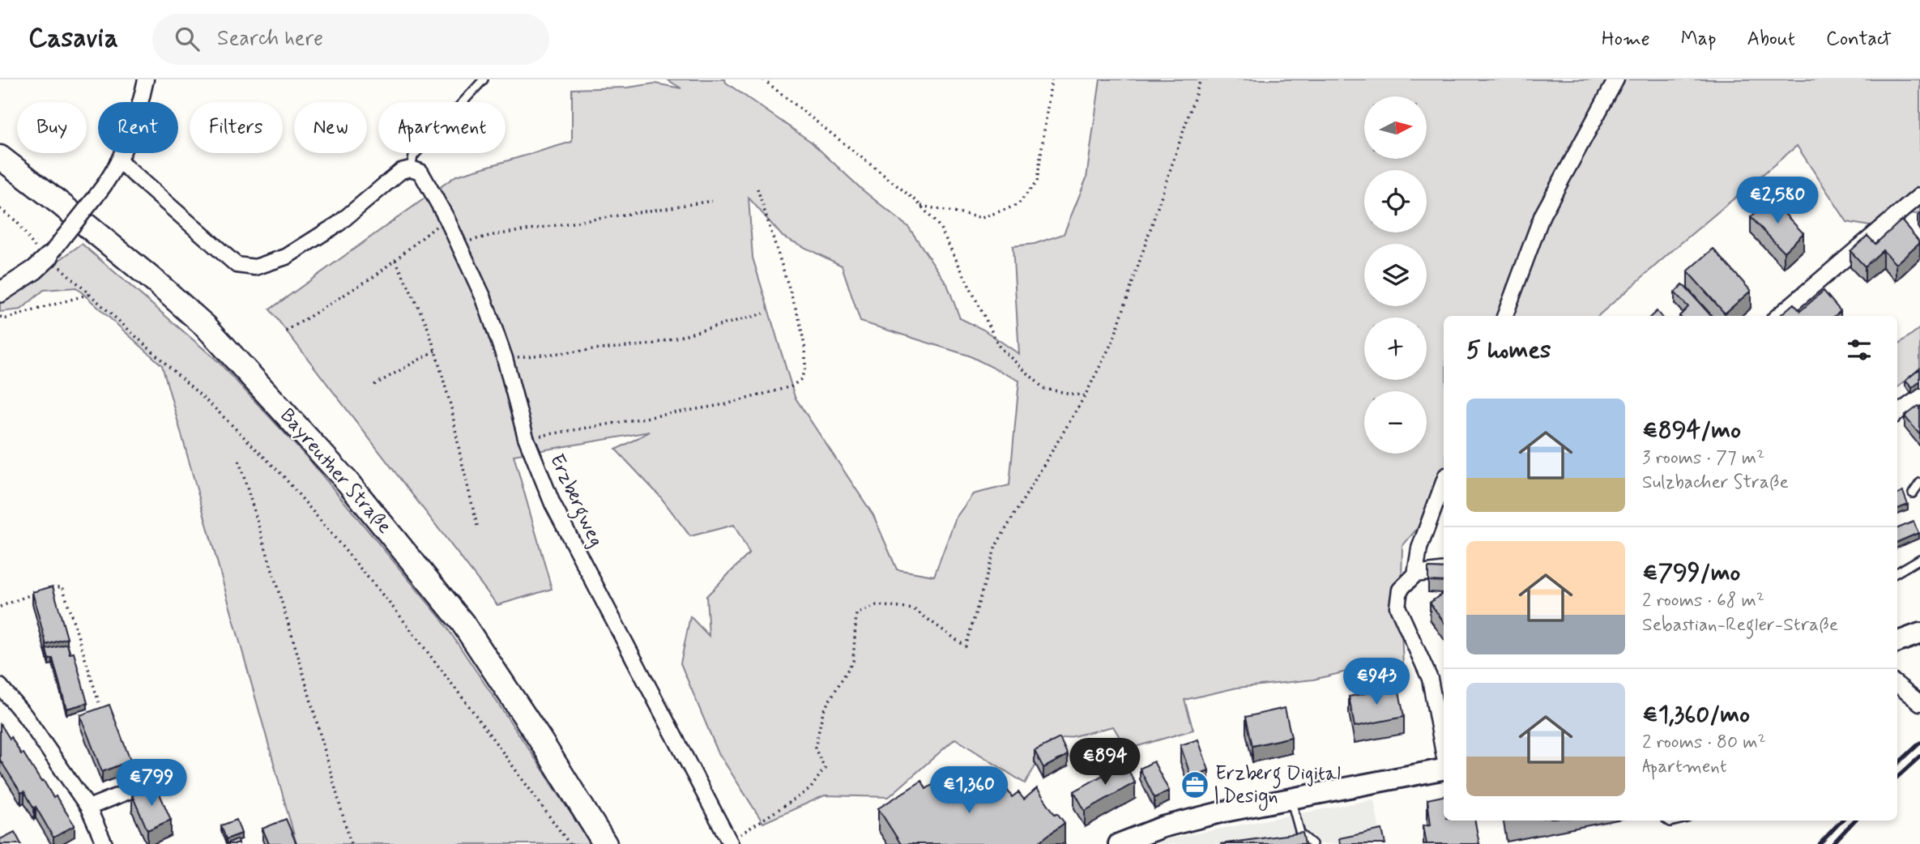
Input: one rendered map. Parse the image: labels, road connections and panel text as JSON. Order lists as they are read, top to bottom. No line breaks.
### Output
{"streets":{"main road":["Bayreuther Straße"],"street":["Erzbergweg"]},"places":{"office":["Erzberg Digital | Design"]},"north":"right","page":{"header":"Casavia","search":"Search here","nav":["Home","Map","About","Contact"],"map_buttons":["+","−"],"chip":["Buy","Rent","Filters","New","Apartment"],"price":["€2,580","€943","€894","€799","€1,360"],"heading":"5 homes","list":[{"name":"€894/mo","note":"3 rooms · 77 m² · Sulzbacher Straße"},{"name":"€799/mo","note":"2 rooms · 68 m² · Sebastian-Regler-Straße"},{"name":"€1,360/mo","note":"2 rooms · 80 m² · Apartment"}]}}
